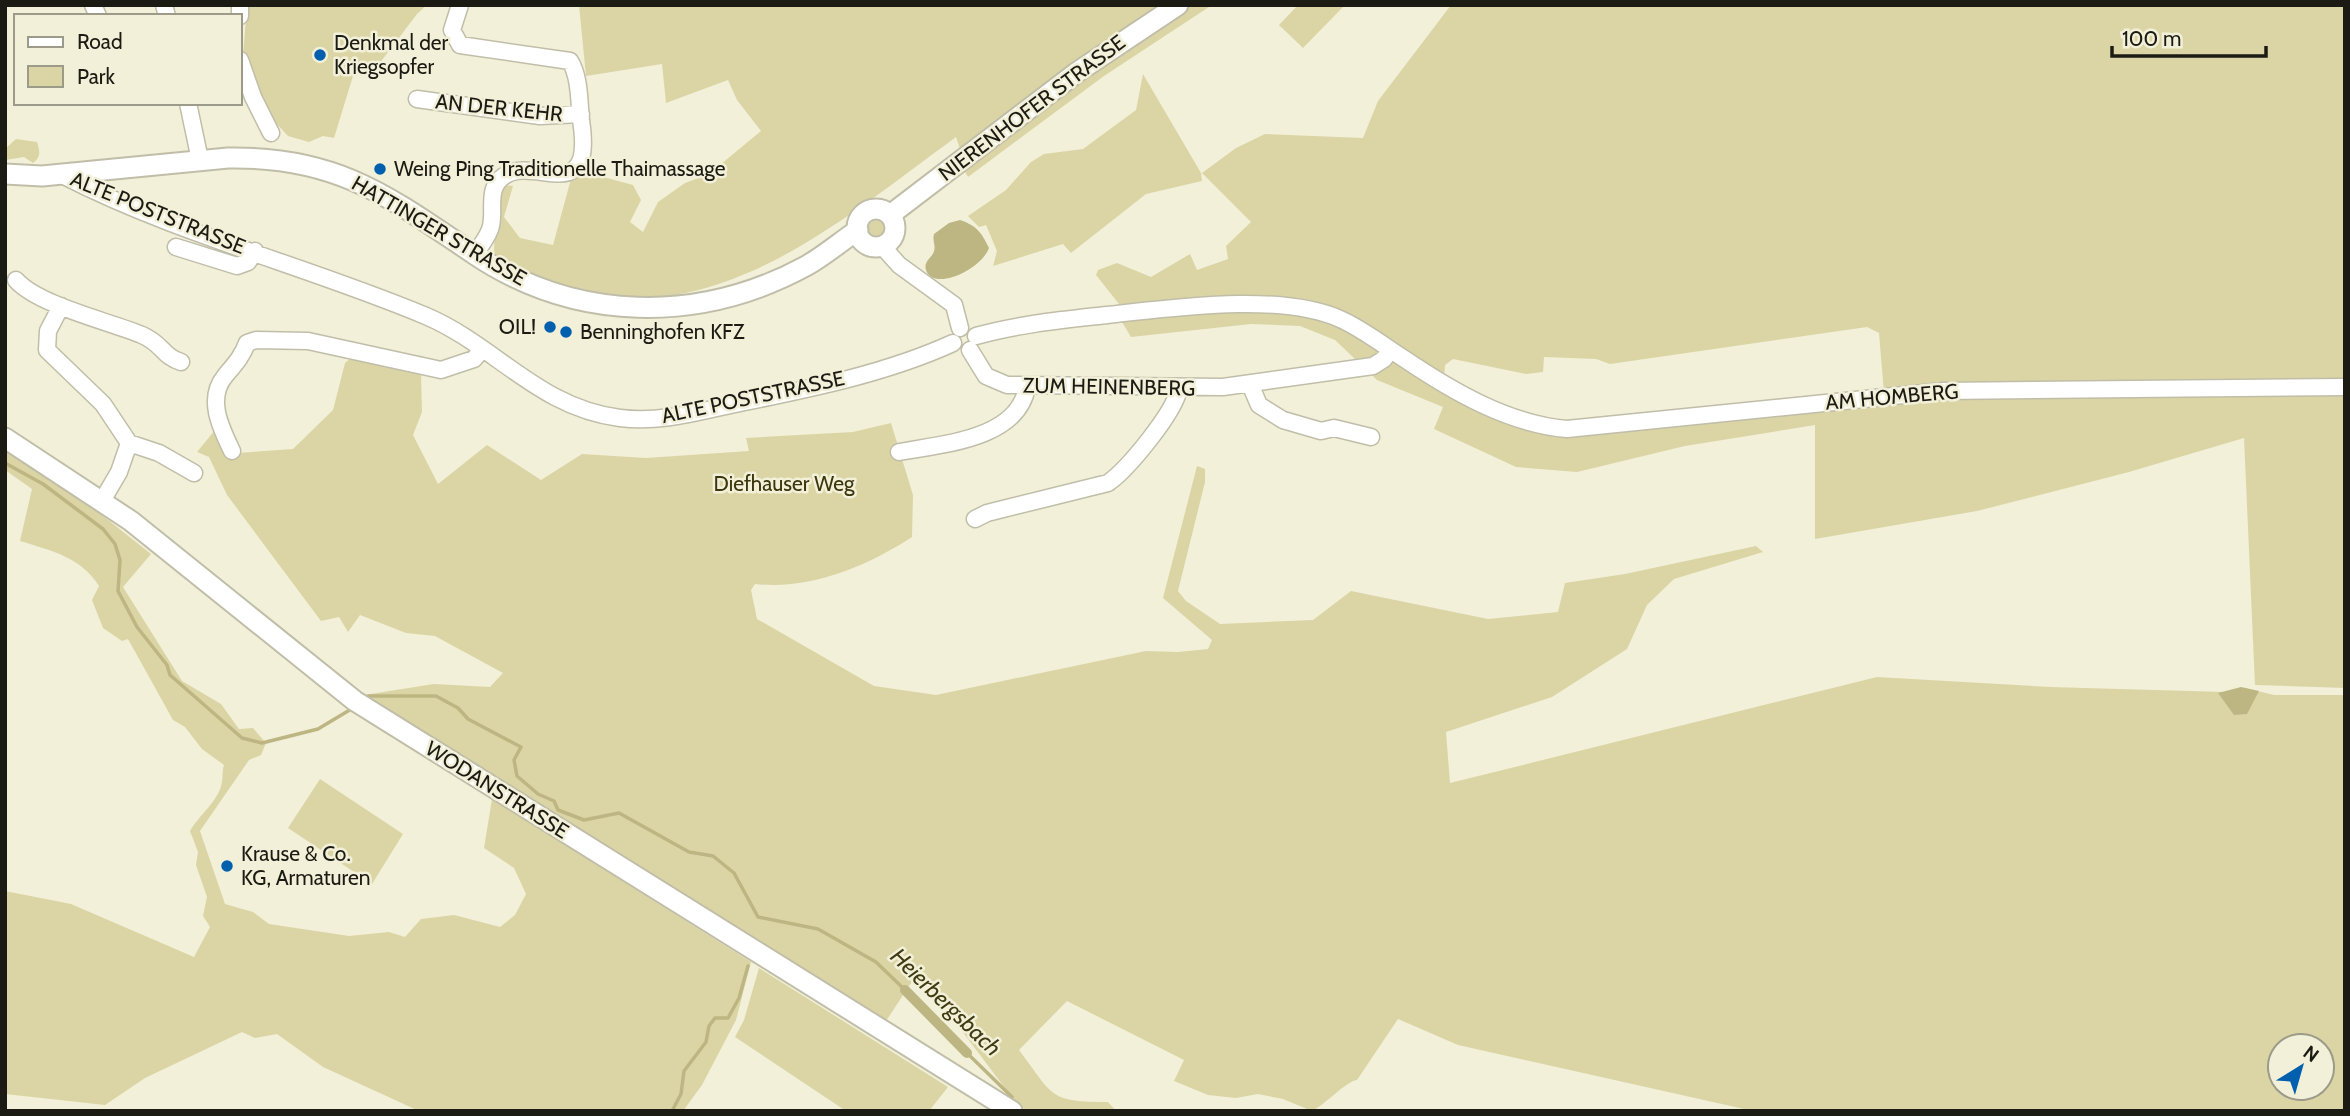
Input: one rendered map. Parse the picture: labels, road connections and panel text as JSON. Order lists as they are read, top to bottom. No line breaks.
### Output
{"streets":{"main road":["NIERENHOFER STRASSE","HATTINGER STRASSE","WODANSTRASSE"],"street":["AN DER KEHR","ALTE POSTSTRASSE","ZUM HEINENBERG","AM HOMBERG"]},"crossings":[["AN DER KEHR","HATTINGER STRASSE"],["NIERENHOFER STRASSE","HATTINGER STRASSE"],["ALTE POSTSTRASSE","HATTINGER STRASSE"],["ZUM HEINENBERG","AM HOMBERG"]],"water":["Heierbergsbach"],"parks":["Diefhauser Weg"],"places":["Denkmal der Kriegsopfer","Weing Ping Traditionelle Thaimassage","OIL!","Benninghofen KFZ","Krause & Co. KG, Armaturen"],"legend":["Road","Park"],"scale_bar":"100 m","north":"top right"}
